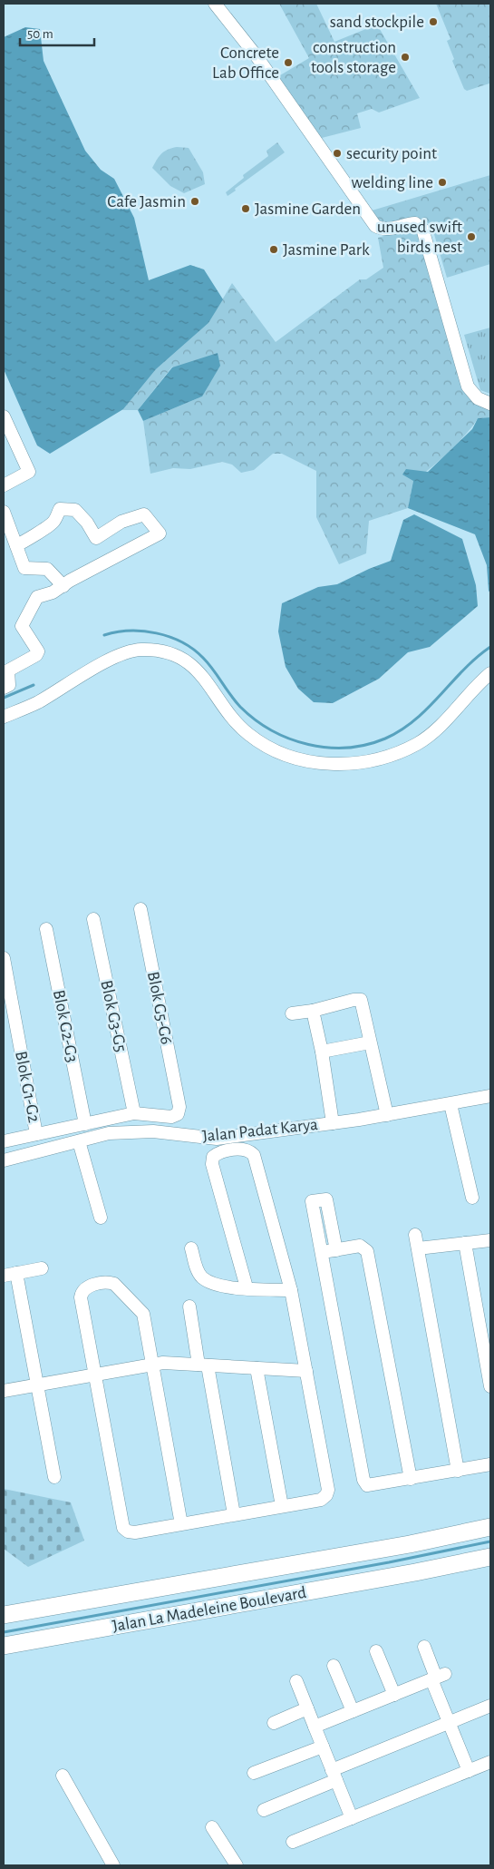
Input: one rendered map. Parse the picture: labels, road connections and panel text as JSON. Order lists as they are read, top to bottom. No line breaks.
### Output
{"streets":{"street":["Blok G5-G6","Blok G3-G5","Blok G2-G3","Blok G1-G2","Jalan Padat Karya","Jalan La Madeleine Boulevard"]},"crossings":[["Blok G5-G6","Blok G3-G5"]],"places":["sand stockpile","construction tools storage","Concrete Lab Office","security point","welding line","Cafe Jasmin","Jasmine Garden","unused swift birds nest","Jasmine Park"],"scale_bar":"50 m"}
